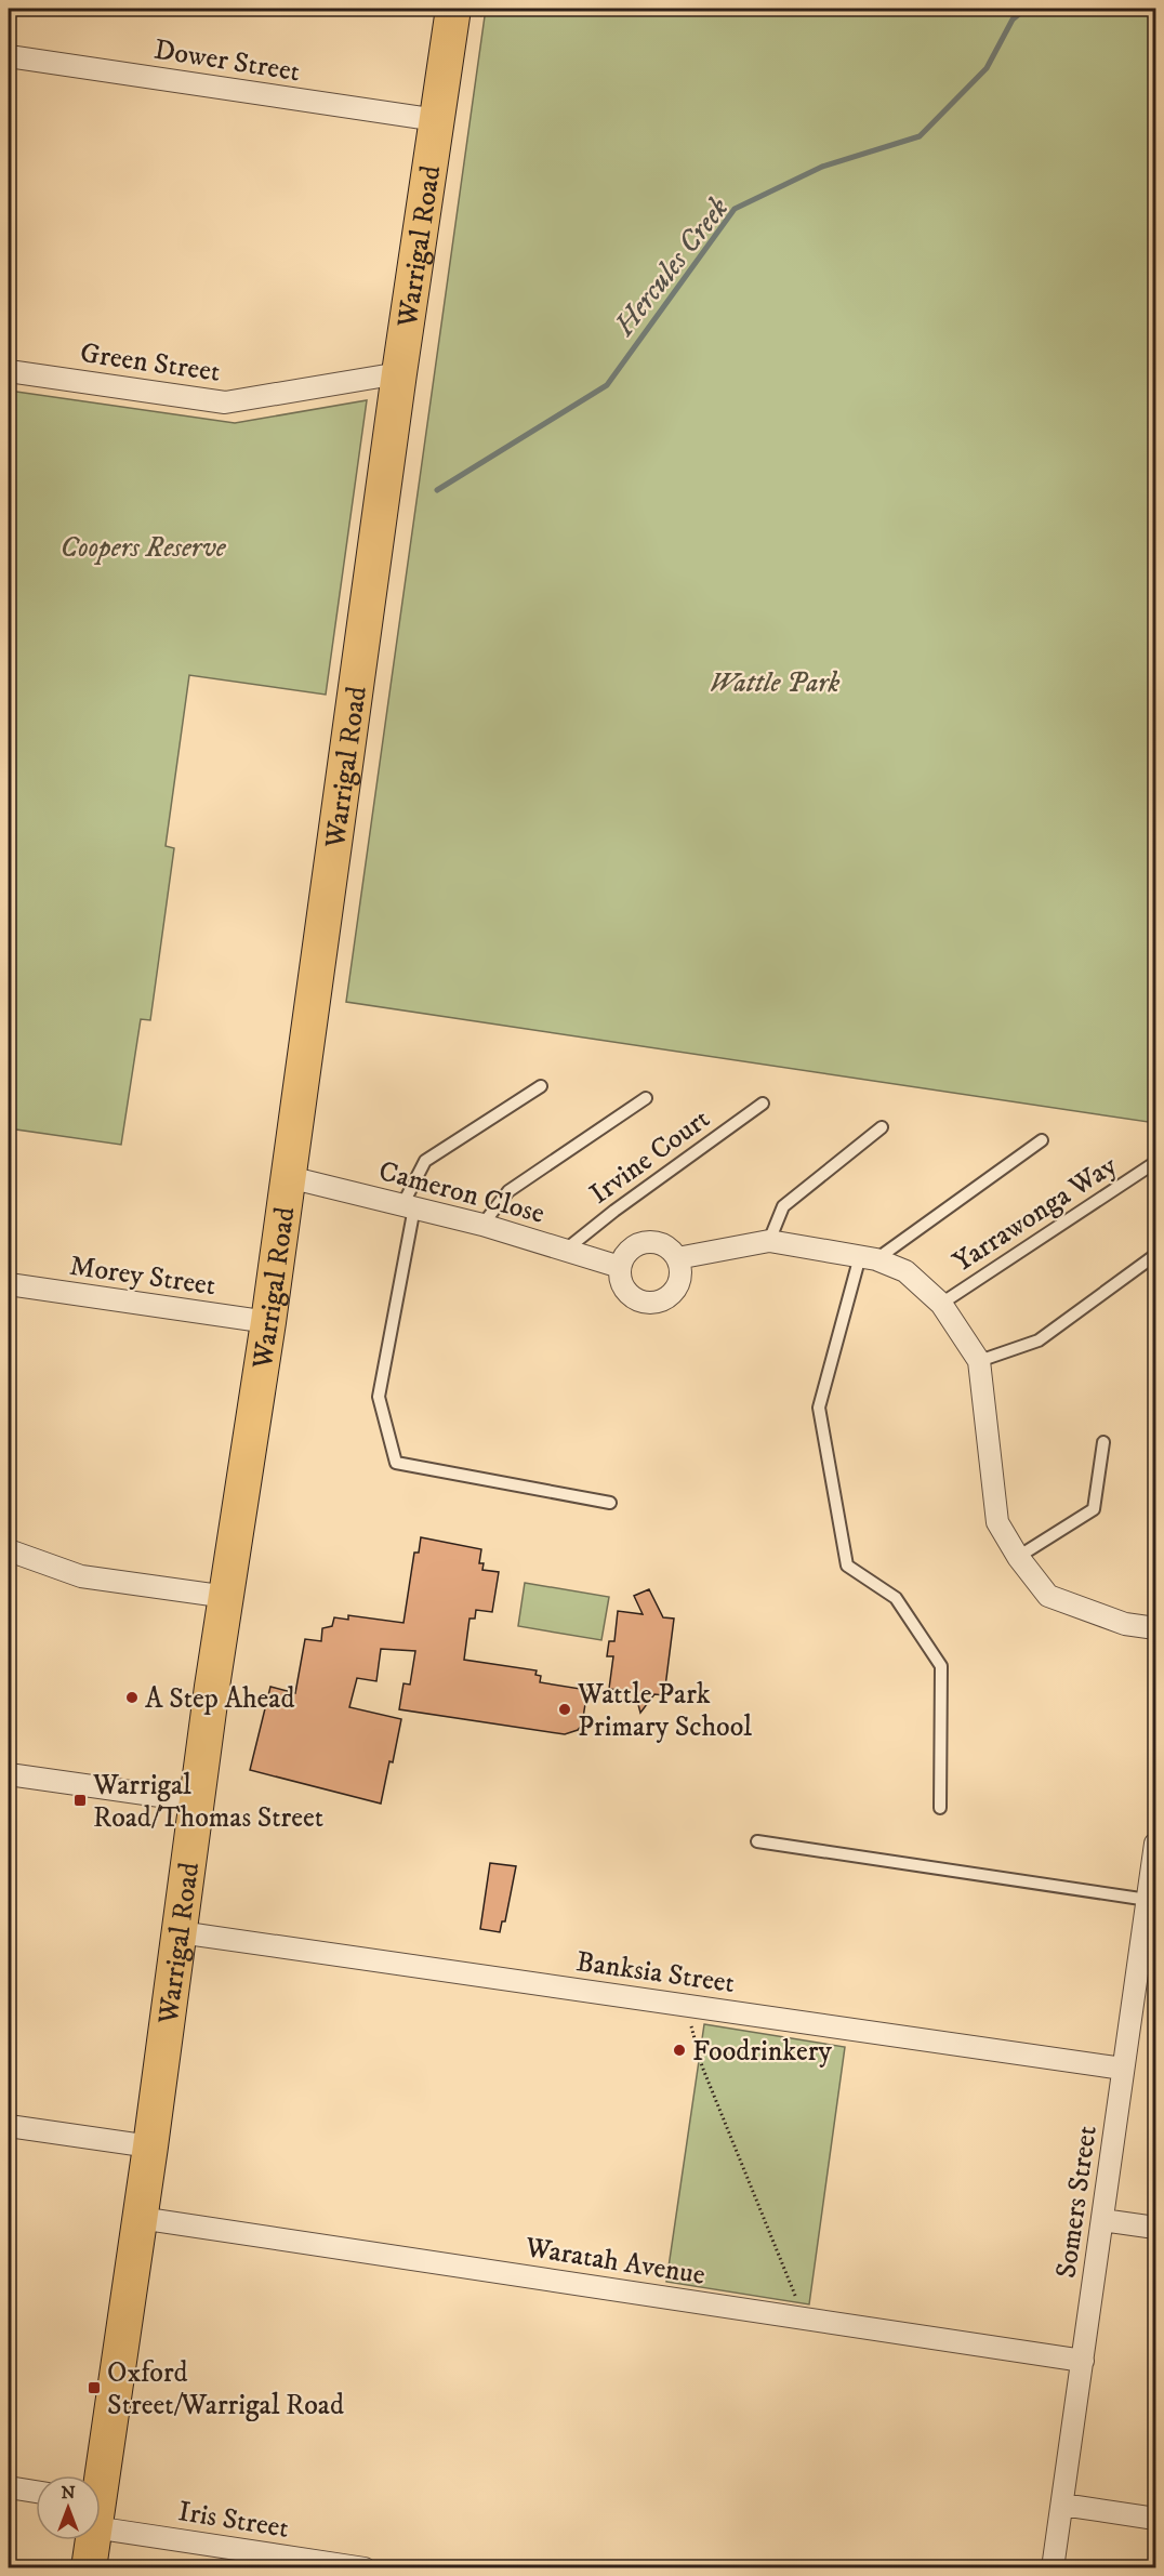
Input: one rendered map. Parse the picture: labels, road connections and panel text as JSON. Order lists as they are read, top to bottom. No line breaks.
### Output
{"streets":{"main road":["Warrigal Road"],"street":["Dower Street","Green Street","Cameron Close","Morey Street","Banksia Street","Somers Street","Waratah Avenue","Iris Street"],"lane":["Irvine Court","Yarrawonga Way"]},"crossings":[["Dower Street","Warrigal Road"],["Warrigal Road","Green Street"],["Warrigal Road","Cameron Close"],["Warrigal Road","Morey Street"],["Warrigal Road","Banksia Street"],["Warrigal Road","Waratah Avenue"],["Irvine Court","Cameron Close"],["Banksia Street","Somers Street"],["Somers Street","Waratah Avenue"]],"water":["Hercules Creek"],"parks":["Coopers Reserve","Wattle Park"],"places":{"other":["A Step Ahead","Wattle Park Primary School","Foodrinkery"],"transit":["Warrigal Road/Thomas Street","Oxford Street/Warrigal Road"]},"north":"top"}
